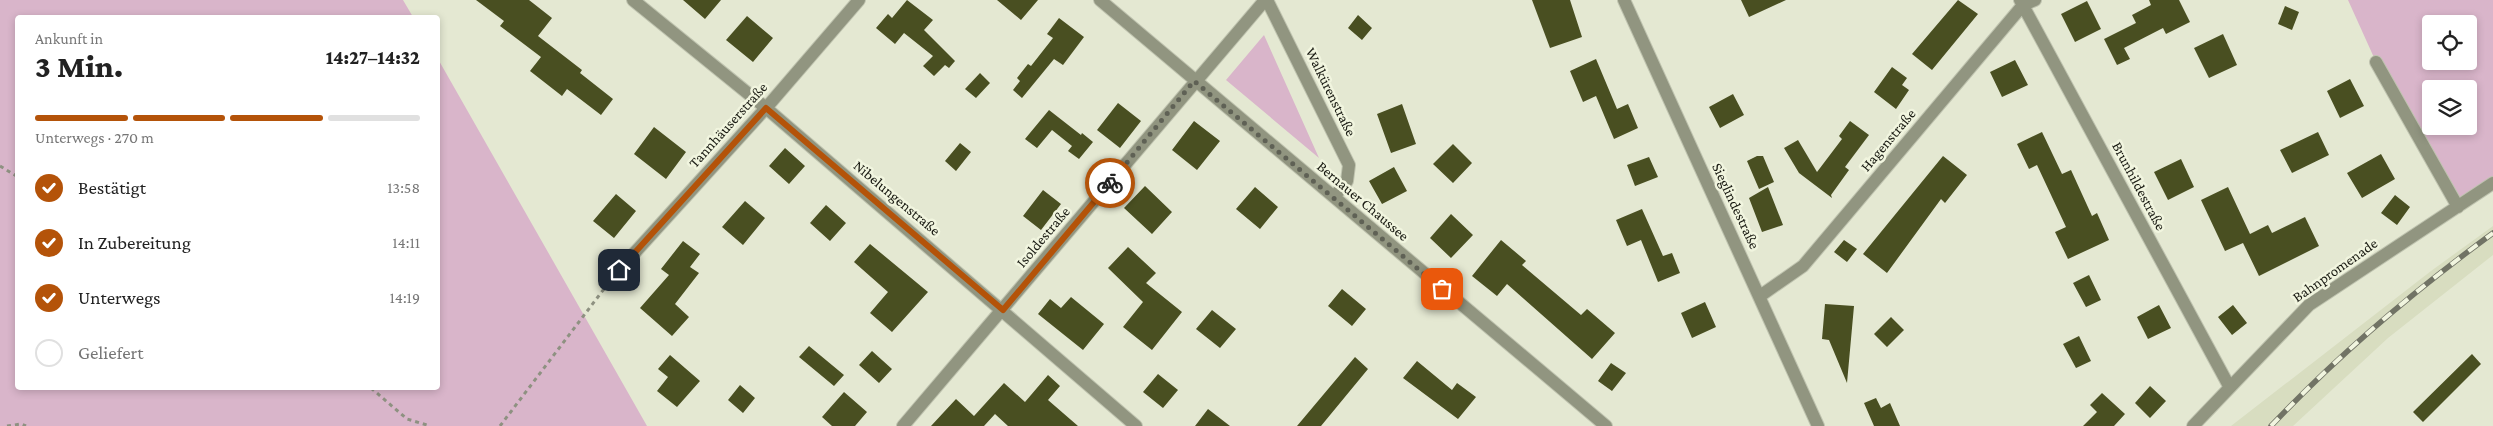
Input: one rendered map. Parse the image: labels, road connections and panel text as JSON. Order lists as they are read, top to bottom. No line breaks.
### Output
{"streets":{"street":["Walkürenstraße","Tannhäuserstraße","Hagenstraße","Brunhildestraße","Nibelungenstraße","Bernauer Chaussee","Sieglindestraße","Isoldestraße","Bahnpromenade"]},"crossings":[["Walkürenstraße","Bernauer Chaussee"],["Walkürenstraße","Isoldestraße"],["Tannhäuserstraße","Nibelungenstraße"],["Hagenstraße","Brunhildestraße"],["Hagenstraße","Sieglindestraße"],["Brunhildestraße","Bahnpromenade"],["Nibelungenstraße","Isoldestraße"],["Bernauer Chaussee","Isoldestraße"]],"page":{"heading":["3 Min.","Ankunft in","14:27–14:32"],"bar":"Unterwegs · 270 m","list":[["Bestätigt","13:58"],["In Zubereitung","14:11"],["Unterwegs","14:19"],"Geliefert"]}}
